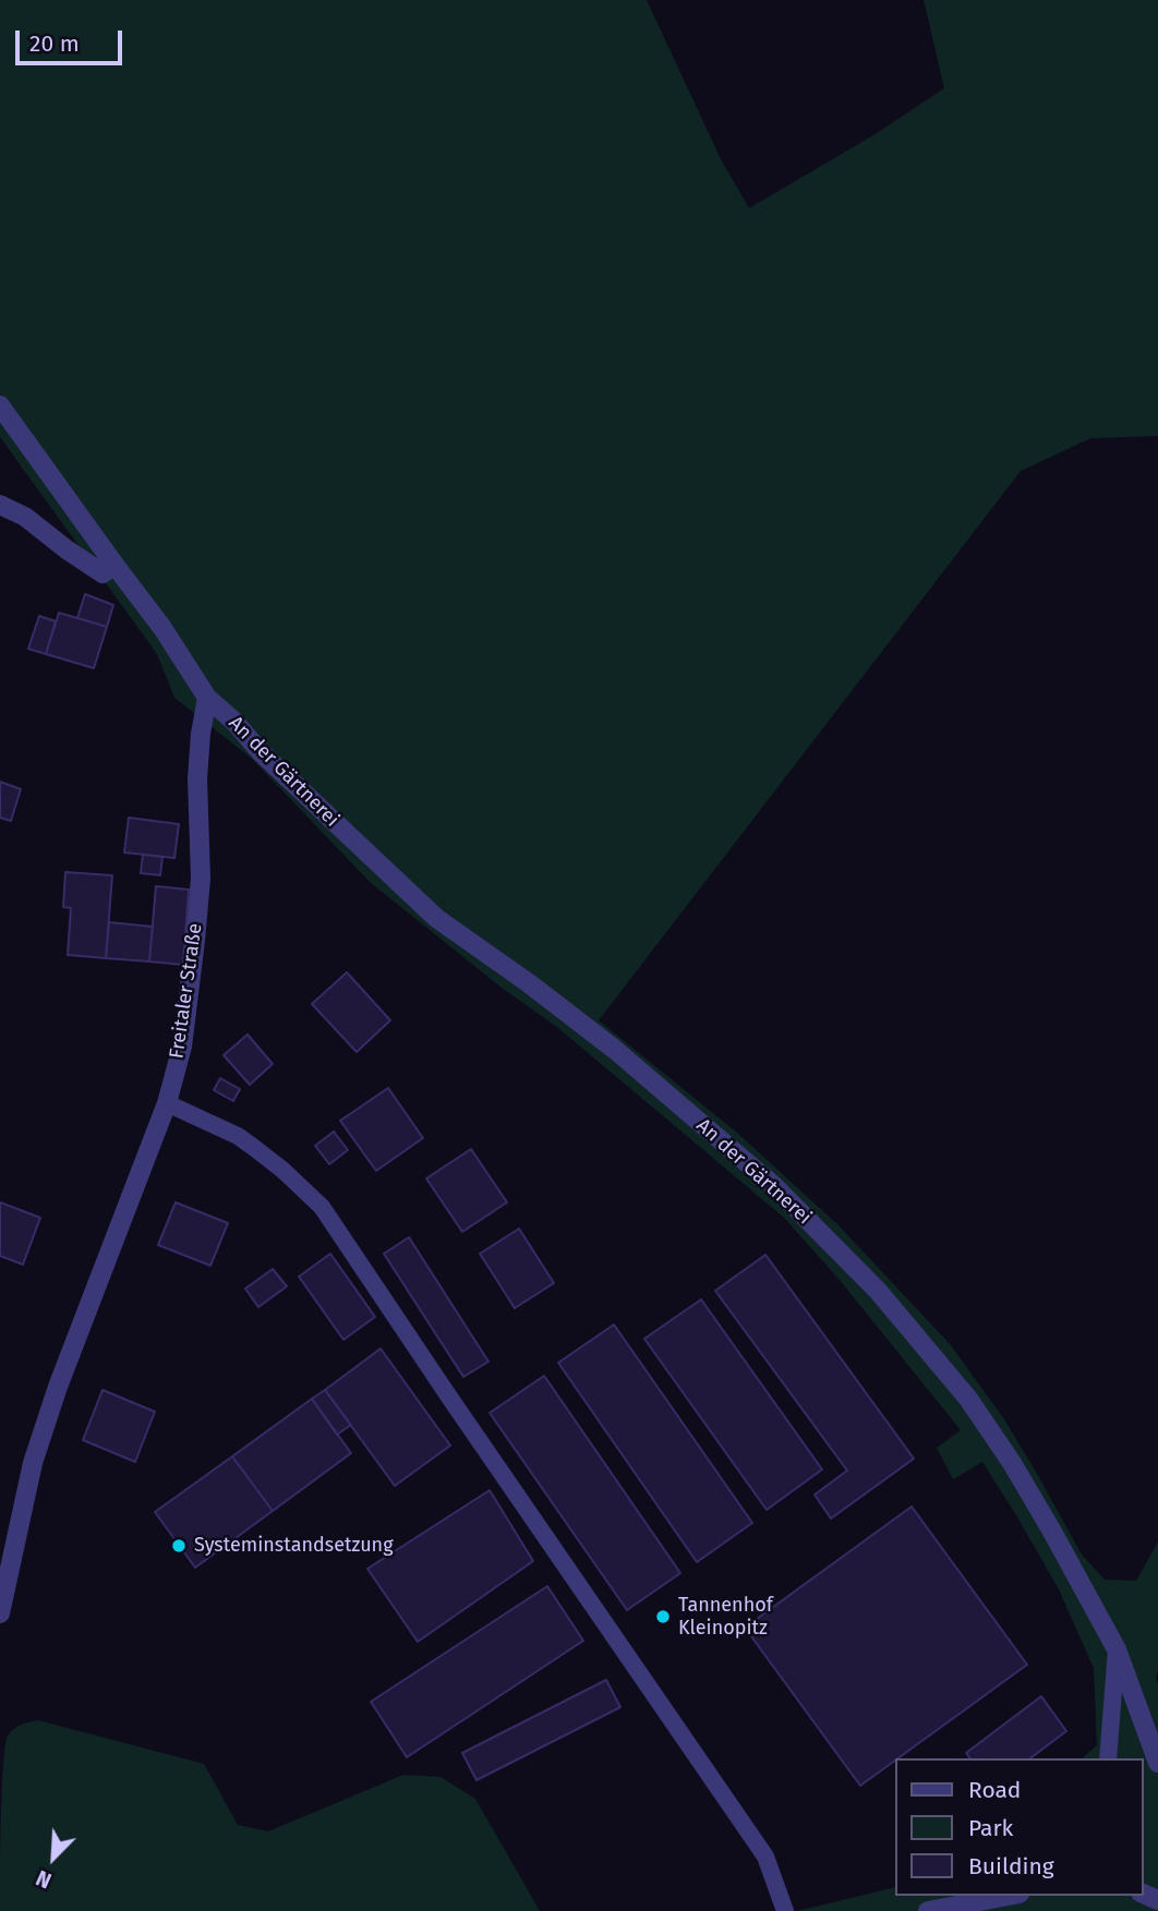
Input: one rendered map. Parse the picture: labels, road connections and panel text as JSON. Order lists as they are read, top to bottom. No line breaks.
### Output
{"streets":{"street":["An der Gärtnerei","Freitaler Straße"]},"crossings":[["An der Gärtnerei","Freitaler Straße"]],"places":["Systeminstandsetzung","Tannenhof Kleinopitz"],"legend":["Road","Park","Building"],"scale_bar":"20 m","north":"bottom left"}
